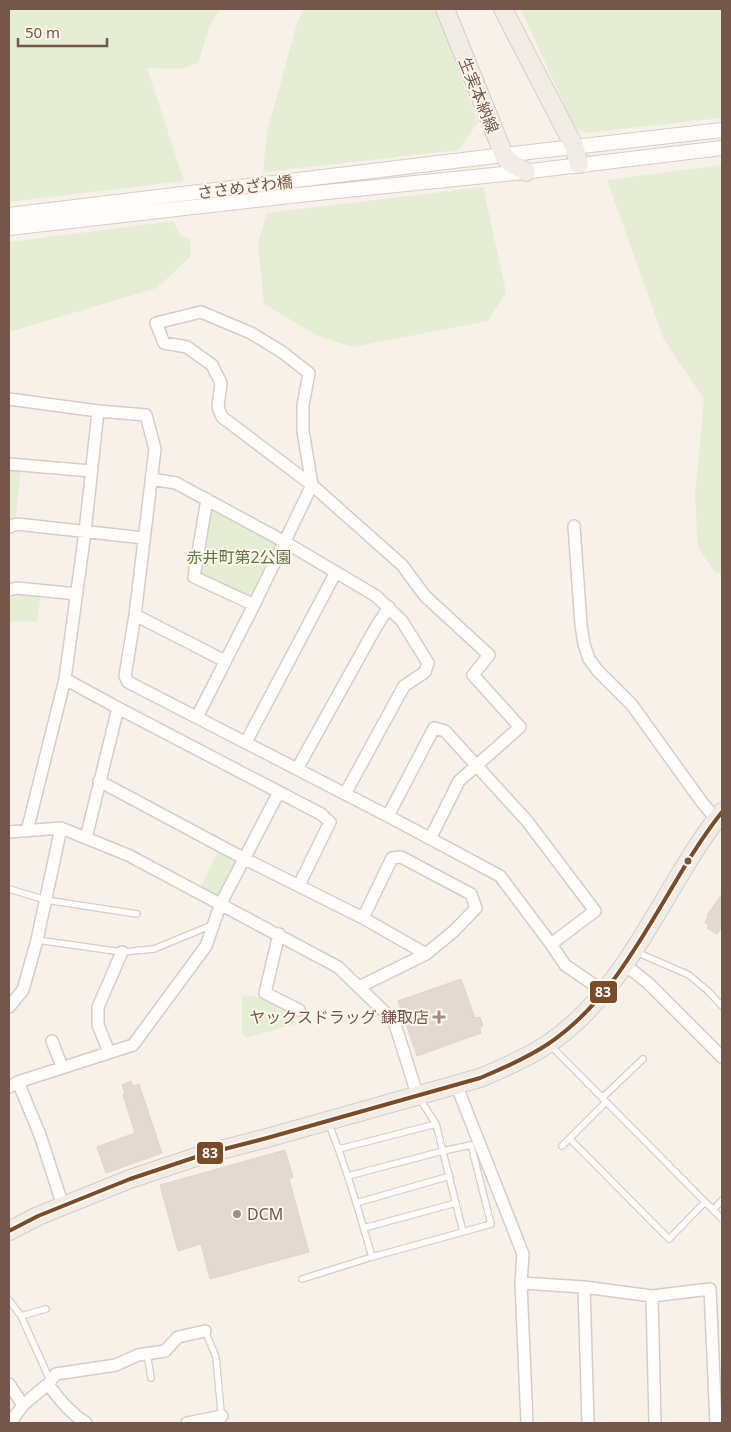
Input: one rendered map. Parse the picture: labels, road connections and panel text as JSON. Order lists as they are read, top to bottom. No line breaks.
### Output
{"streets":{"main road":["生実本納線"],"street":["ささめざわ橋"]},"crossings":[["生実本納線","ささめざわ橋"]],"parks":["赤井町第2公園"],"places":{"health":["ヤックスドラッグ 鎌取店"],"other":["DCM"]},"lines":["transit line 83"],"scale_bar":"50 m"}
